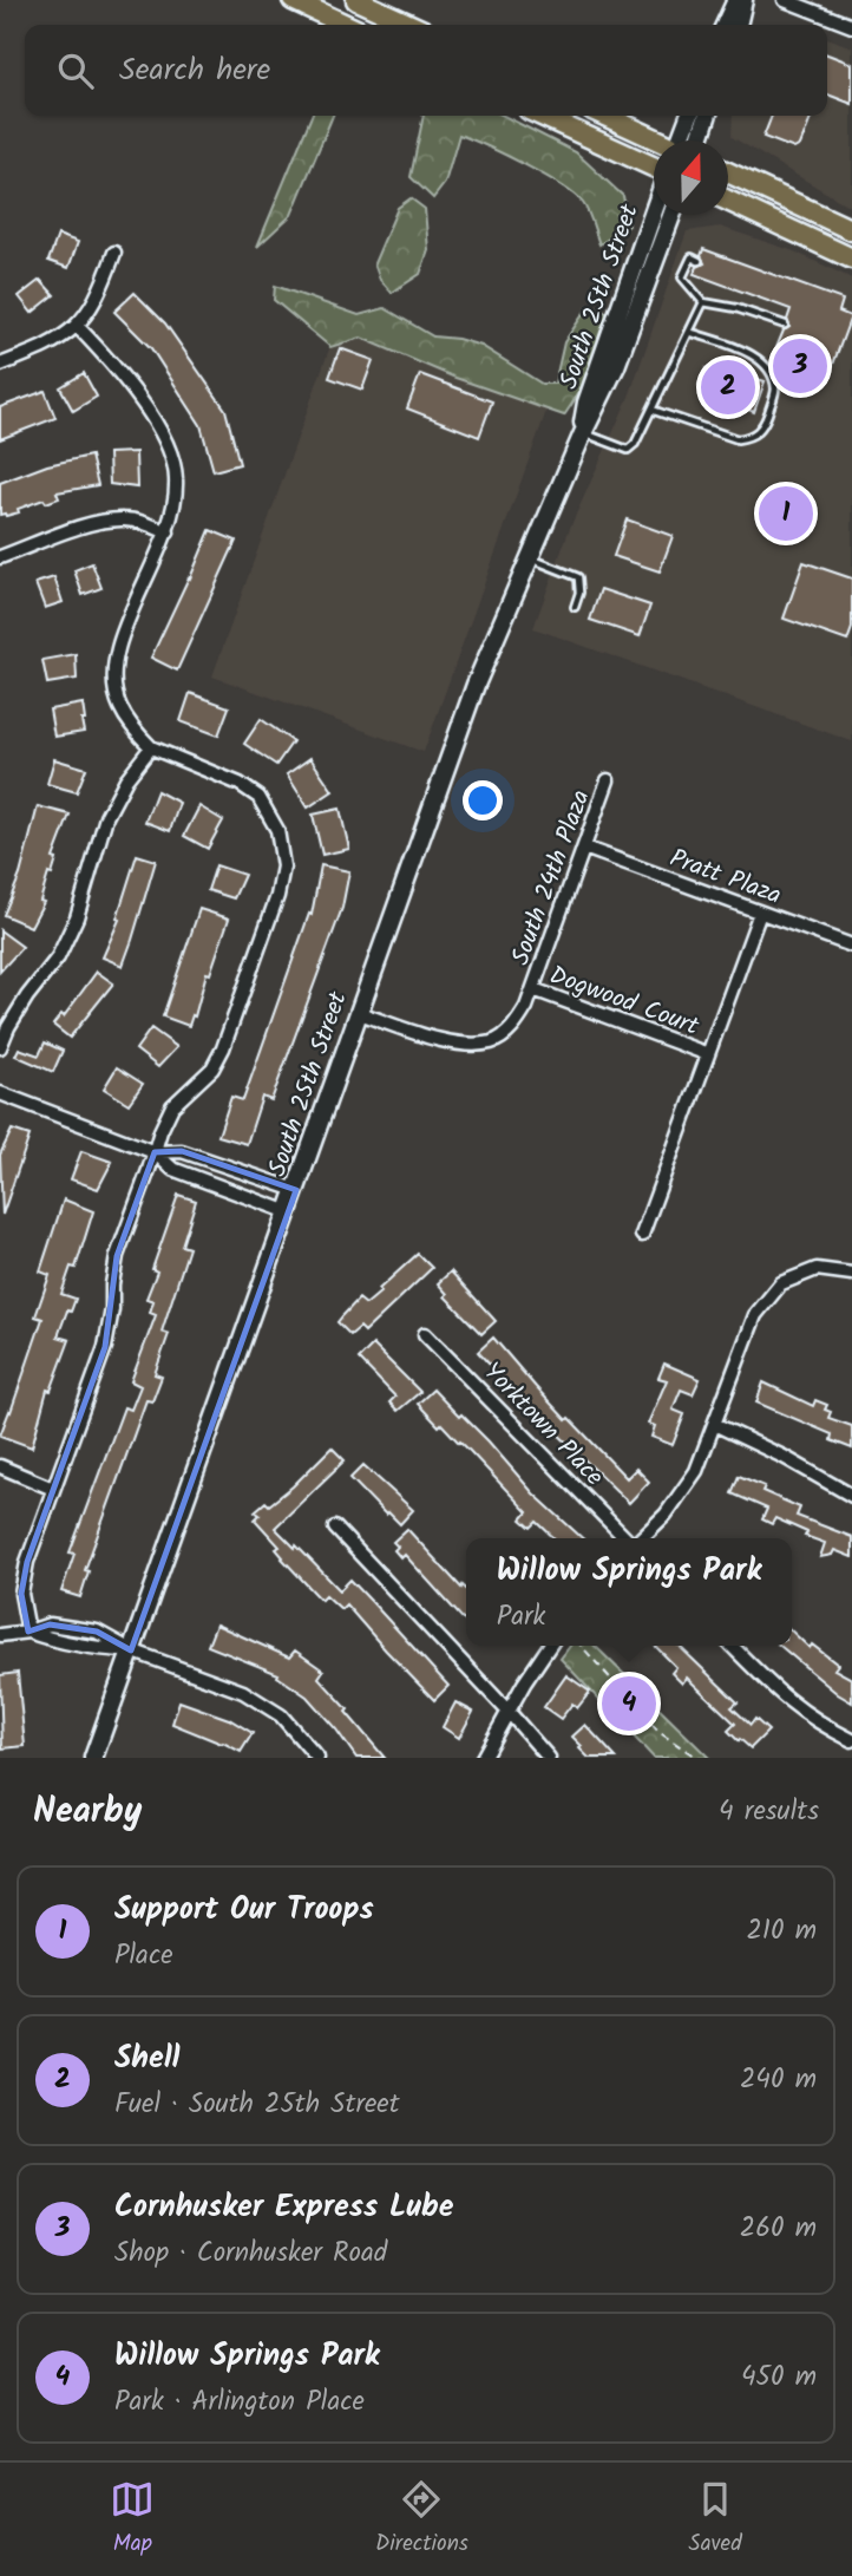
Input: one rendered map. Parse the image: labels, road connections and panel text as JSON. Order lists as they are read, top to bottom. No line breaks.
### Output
{"streets":{"street":["South 25th Street","Pratt Plaza","South 24th Plaza","Dogwood Court","Yorktown Place"]},"crossings":[["South 25th Street","Dogwood Court"],["Pratt Plaza","South 24th Plaza"],["South 24th Plaza","Dogwood Court"]],"north":"top","page":{"search":"Search here","pins":["3","2","1","4"],"popup":["Willow Springs Park","Park"],"heading":["Nearby","4 results"],"list":[{"mark":"1","name":"Support Our Troops","note":"Place","value":"210 m"},{"mark":"2","name":"Shell","note":"Fuel · South 25th Street","value":"240 m"},{"mark":"3","name":"Cornhusker Express Lube","note":"Shop · Cornhusker Road","value":"260 m"},{"mark":"4","name":"Willow Springs Park","note":"Park · Arlington Place","value":"450 m"}],"nav":["Map","Directions","Saved"]}}
